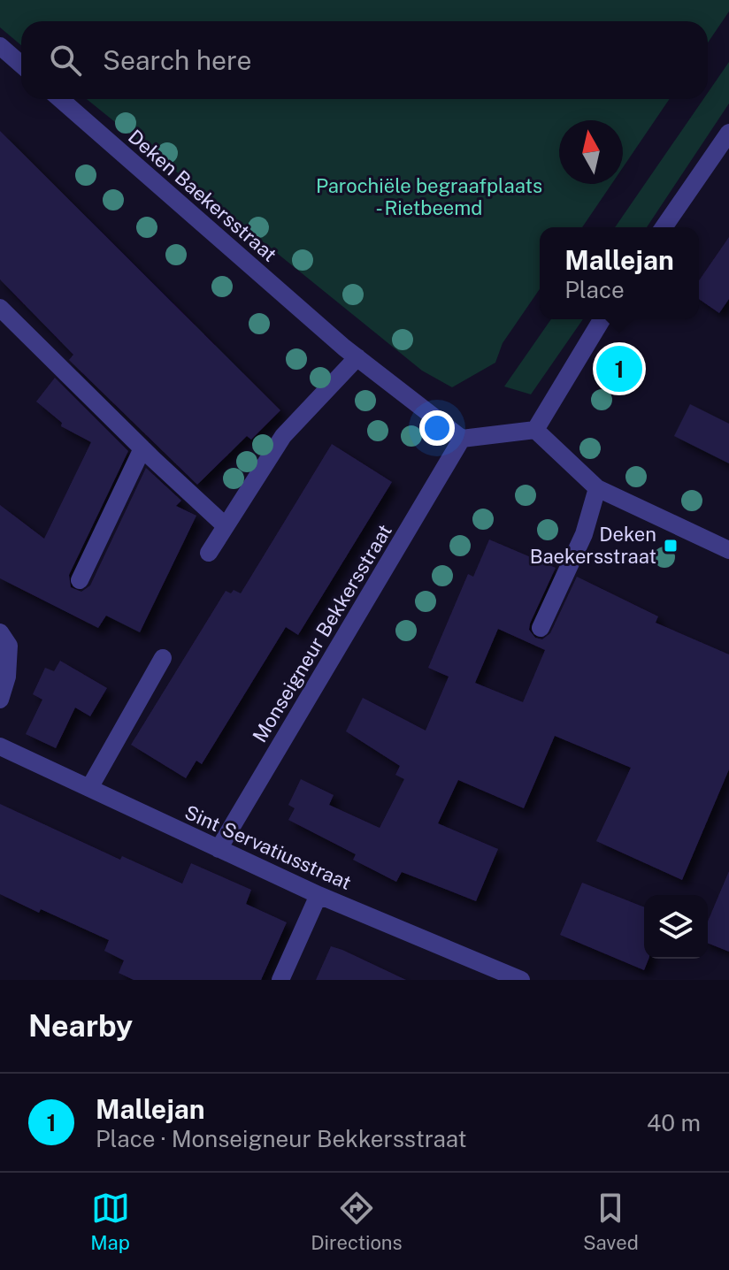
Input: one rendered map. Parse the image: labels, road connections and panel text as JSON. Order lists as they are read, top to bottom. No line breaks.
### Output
{"streets":{"street":["Deken Baekersstraat","Monseigneur Bekkersstraat","Sint Servatiusstraat"]},"crossings":[["Deken Baekersstraat","Monseigneur Bekkersstraat"],["Monseigneur Bekkersstraat","Sint Servatiusstraat"]],"parks":["Parochiële begraafplaats - Rietbeemd"],"places":{"transit":["Deken Baekersstraat"]},"north":"top","page":{"search":"Search here","popup":["Mallejan","Place"],"pins":"1","heading":"Nearby","list":[{"mark":"1","name":"Mallejan","note":"Place · Monseigneur Bekkersstraat","value":"40 m"}],"nav":["Map","Directions","Saved"]}}
